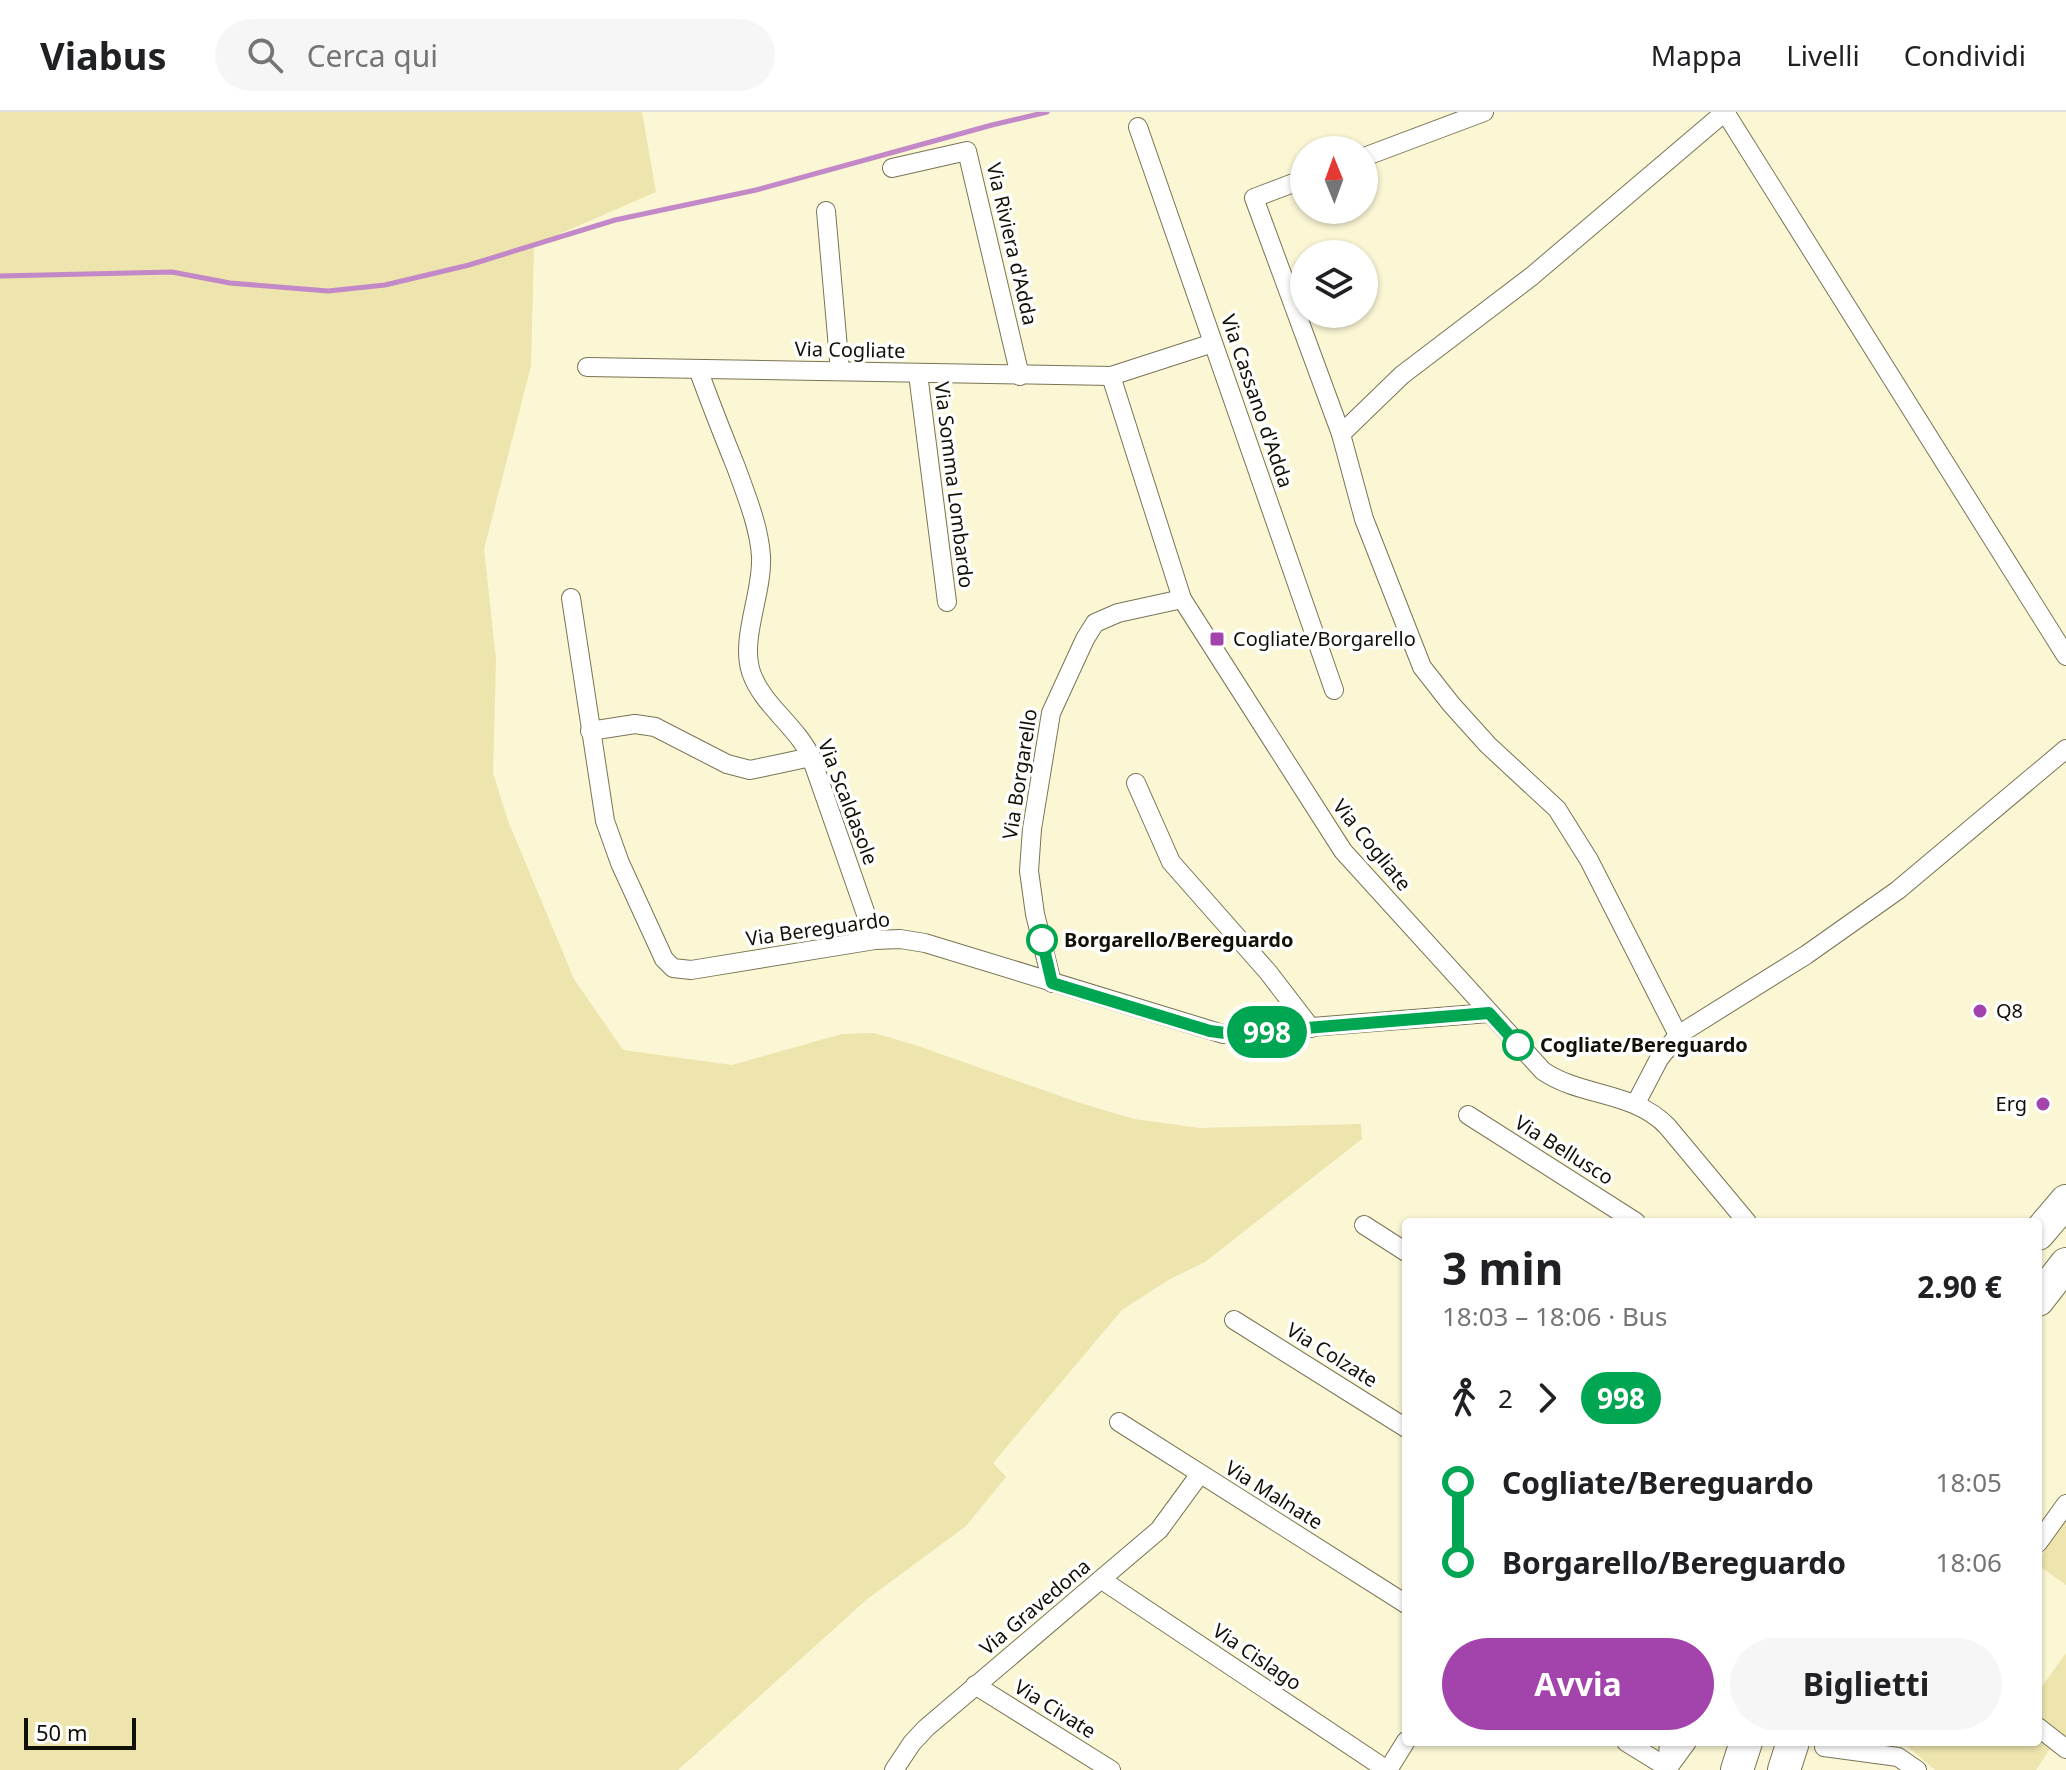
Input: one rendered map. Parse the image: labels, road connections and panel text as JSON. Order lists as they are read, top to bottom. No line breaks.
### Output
{"streets":{"street":["Via Riviera d'Adda","Via Cogliate","Via Cassano d'Adda","Via Somma Lombardo","Via Borgarello","Via Scaldasole","Via Bereguardo","Via Bellusco","Via Colzate","Via Malnate","Via Gravedona","Via Cislago","Via Civate"]},"crossings":[["Via Riviera d'Adda","Via Cogliate"],["Via Cogliate","Via Cassano d'Adda"],["Via Cogliate","Via Somma Lombardo"],["Via Cogliate","Via Borgarello"],["Via Cogliate","Via Scaldasole"],["Via Cogliate","Via Bereguardo"],["Via Borgarello","Via Bereguardo"],["Via Scaldasole","Via Bereguardo"],["Via Malnate","Via Gravedona"],["Via Gravedona","Via Cislago"],["Via Gravedona","Via Civate"]],"places":{"transit":["Cogliate/Borgarello"],"other":["Borgarello/Bereguardo","Q8","Cogliate/Bereguardo","Erg"]},"lines":["bus line 998"],"scale_bar":"50 m","north":"top","page":{"header":"Viabus","search":"Cerca qui","nav":["Mappa","Livelli","Condividi"],"on_map":"998","heading":["3 min","18:03 – 18:06 · Bus","2.90 €"],"legs":["2","998"],"list":[{"name":"Cogliate/Bereguardo","value":"18:05"},{"name":"Borgarello/Bereguardo","value":"18:06"}],"buttons":["Avvia","Biglietti"],"scale":"50 m"}}
